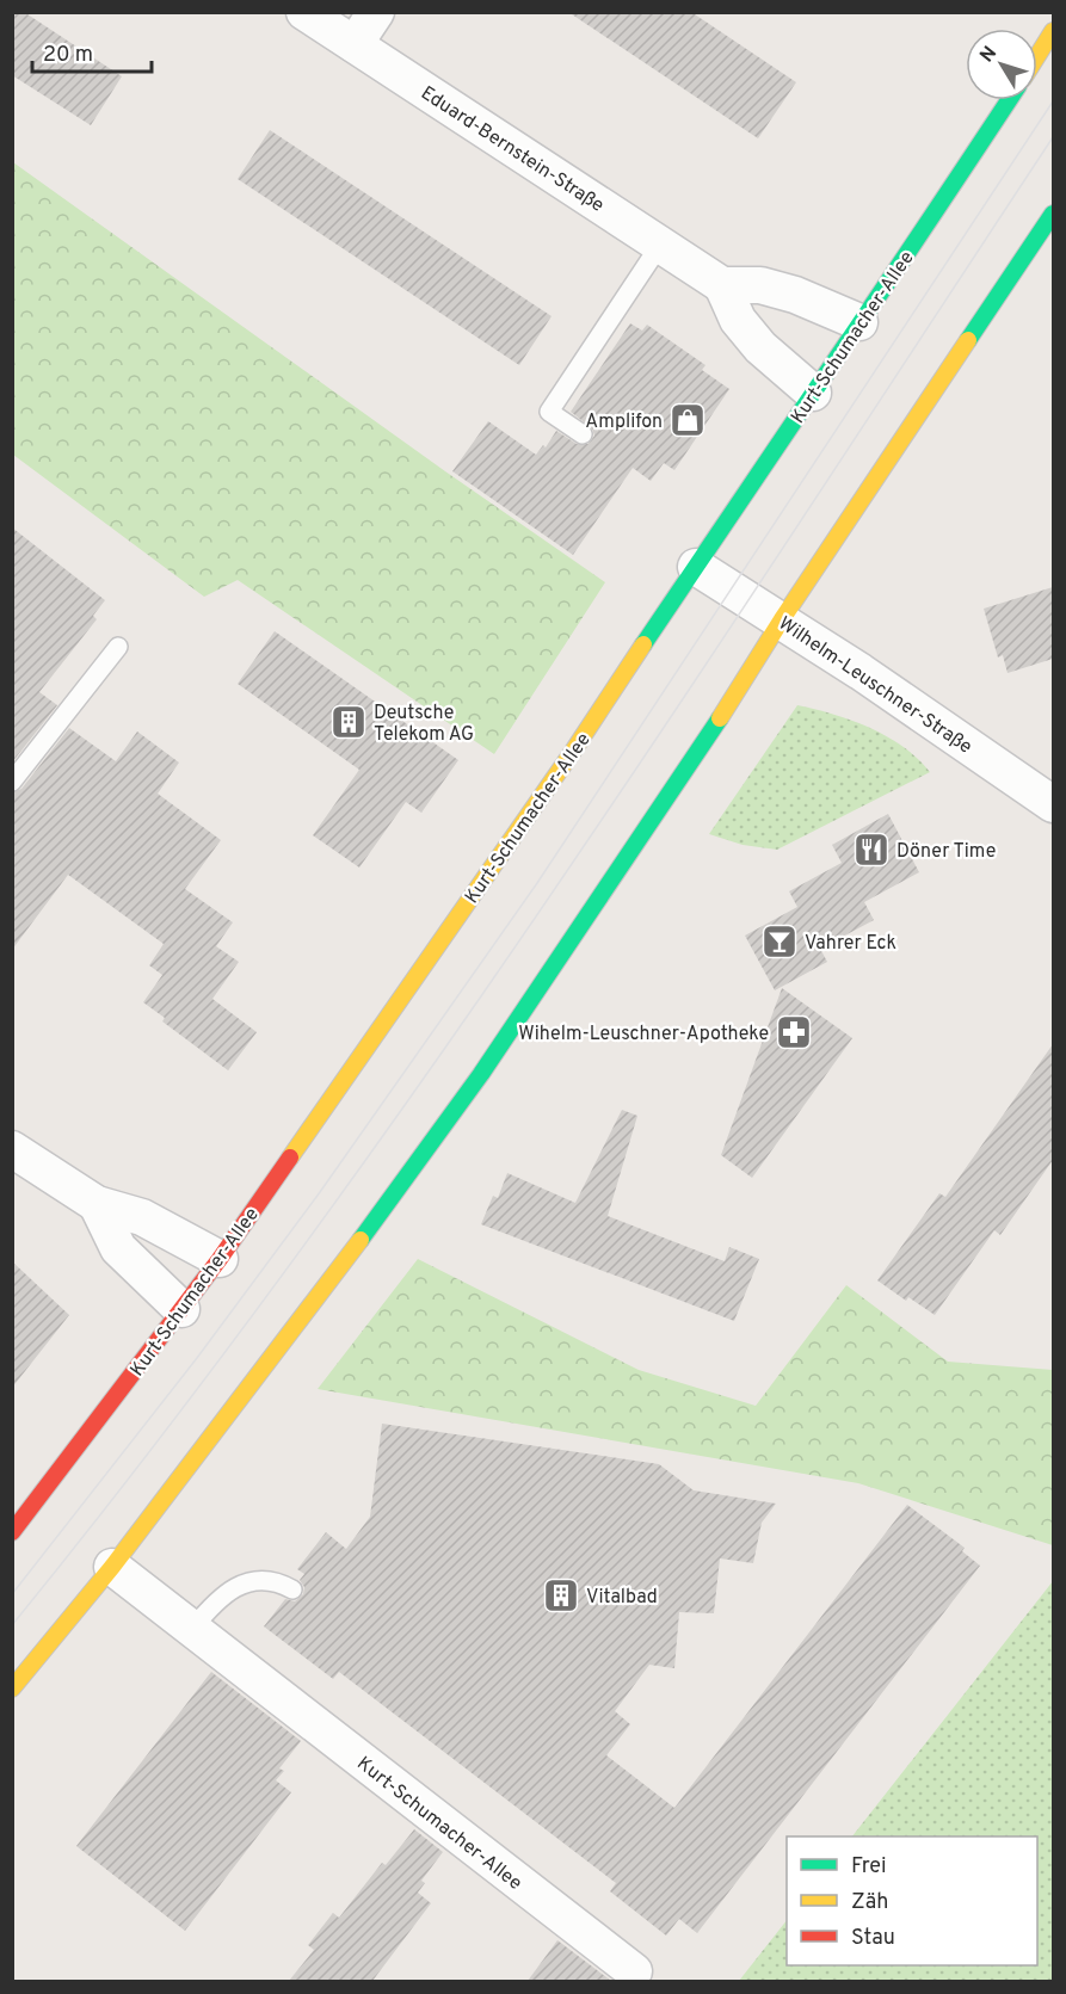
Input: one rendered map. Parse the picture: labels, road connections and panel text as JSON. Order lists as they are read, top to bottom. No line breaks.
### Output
{"streets":{"street":["Eduard-Bernstein-Straße","Kurt-Schumacher-Allee","Wilhelm-Leuschner-Straße"]},"crossings":[["Kurt-Schumacher-Allee","Wilhelm-Leuschner-Straße"]],"places":{"shop":["Amplifon"],"building":["Deutsche Telekom AG","Vitalbad"],"restaurant":["Döner Time"],"bar":["Vahrer Eck"],"pharmacy":["Wihelm-Leuschner-Apotheke"]},"legend":["Frei","Zäh","Stau"],"scale_bar":"20 m","north":"top left"}
